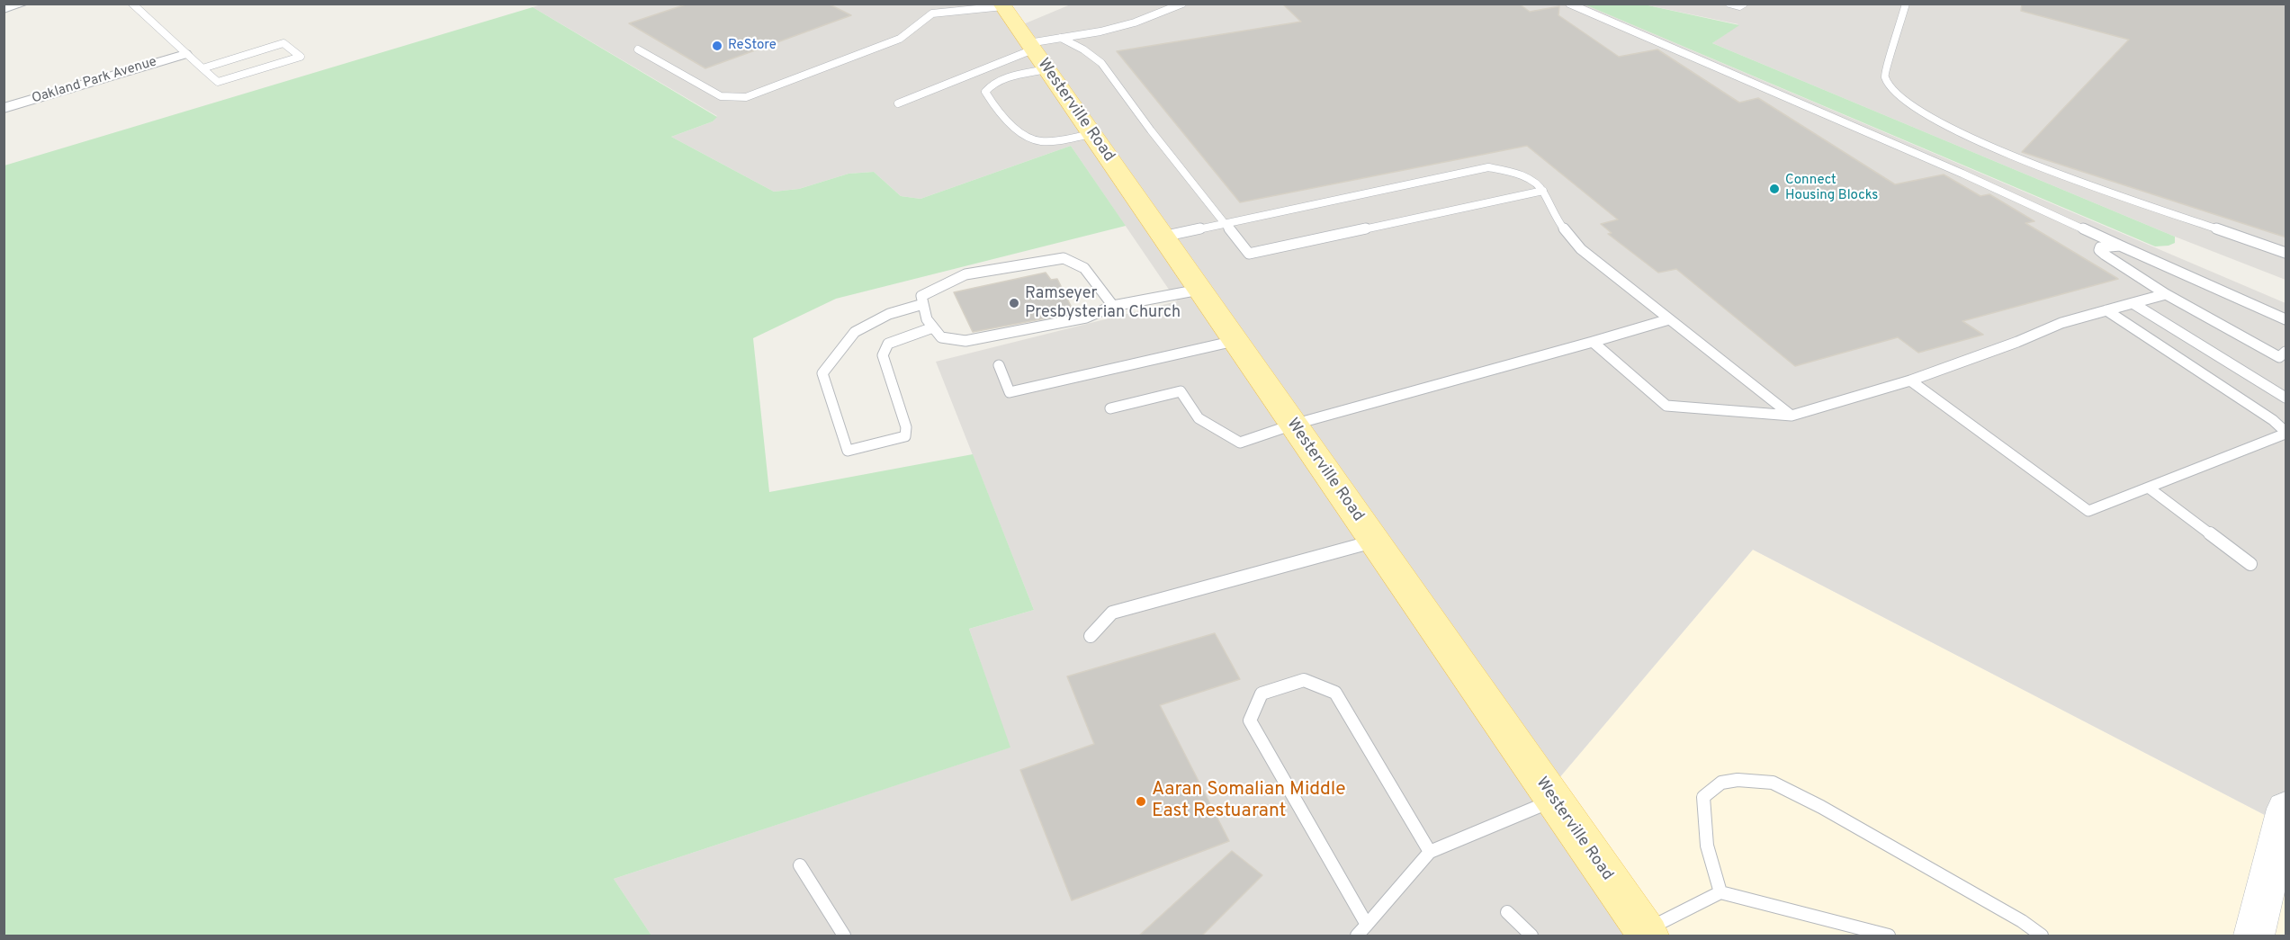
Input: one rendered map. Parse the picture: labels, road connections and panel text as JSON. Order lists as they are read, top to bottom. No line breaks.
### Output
{"streets":{"main road":["Westerville Road"],"street":["Oakland Park Avenue"]},"places":["ReStore","Connect Housing Blocks","Ramseyer Presbysterian Church","Aaran Somalian Middle East Restuarant"]}
